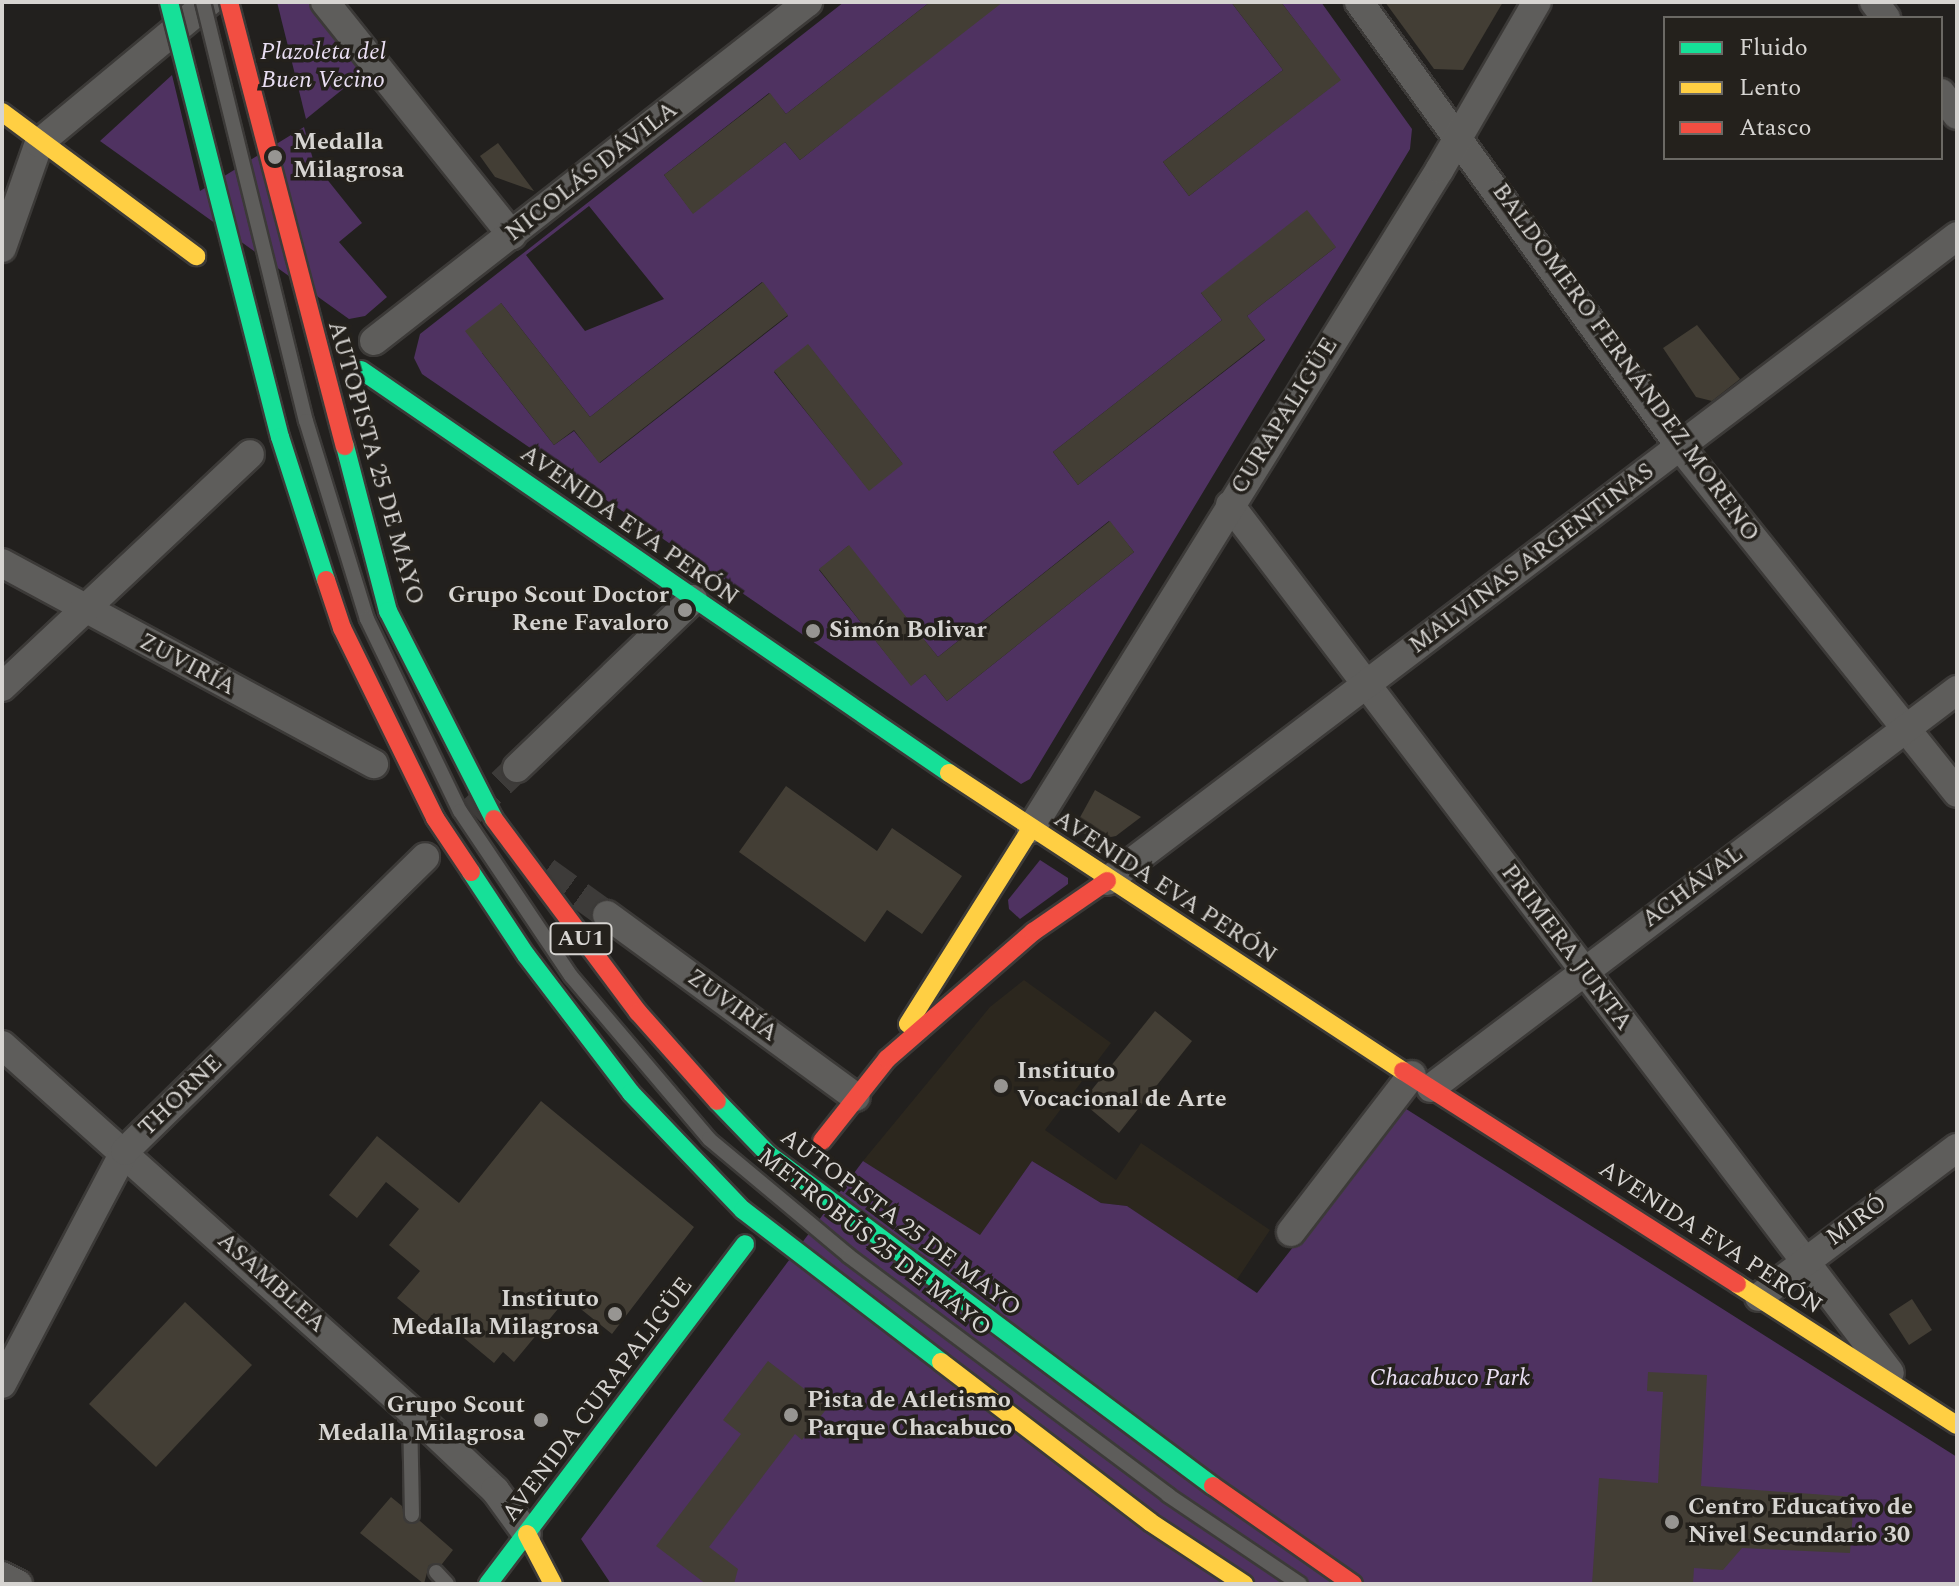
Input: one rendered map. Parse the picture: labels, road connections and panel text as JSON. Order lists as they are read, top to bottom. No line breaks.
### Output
{"streets":{"main road":["AUTOPISTA 25 DE MAYO","AVENIDA EVA PERÓN","AU1","AVENIDA CURAPALIGÜE"],"street":["NICOLÁS DÁVILA","BALDOMERO FERNÁNDEZ MORENO","CURAPALIGÜE","MALVINAS ARGENTINAS","ZUVIRÍA","ACHÁVAL","PRIMERA JUNTA","THORNE","MIRÓ","ASAMBLEA"],"lane":["METROBÚS 25 DE MAYO"]},"crossings":[["BALDOMERO FERNÁNDEZ MORENO","CURAPALIGÜE"],["BALDOMERO FERNÁNDEZ MORENO","MALVINAS ARGENTINAS"],["BALDOMERO FERNÁNDEZ MORENO","ACHÁVAL"],["CURAPALIGÜE","AVENIDA EVA PERÓN"],["CURAPALIGÜE","PRIMERA JUNTA"],["AVENIDA EVA PERÓN","MALVINAS ARGENTINAS"],["AVENIDA EVA PERÓN","ACHÁVAL"],["AVENIDA EVA PERÓN","PRIMERA JUNTA"],["AVENIDA EVA PERÓN","MIRÓ"],["MALVINAS ARGENTINAS","PRIMERA JUNTA"],["ACHÁVAL","PRIMERA JUNTA"],["PRIMERA JUNTA","MIRÓ"],["THORNE","ASAMBLEA"],["ASAMBLEA","AVENIDA CURAPALIGÜE"]],"parks":["Plazoleta del Buen Vecino","Chacabuco Park"],"places":["Medalla Milagrosa","Grupo Scout Doctor Rene Favaloro","Simón Bolivar","Instituto Vocacional de Arte","Instituto Medalla Milagrosa","Pista de Atletismo Parque Chacabuco","Grupo Scout Medalla Milagrosa","Centro Educativo de Nivel Secundario 30"],"legend":["Fluido","Lento","Atasco"]}
